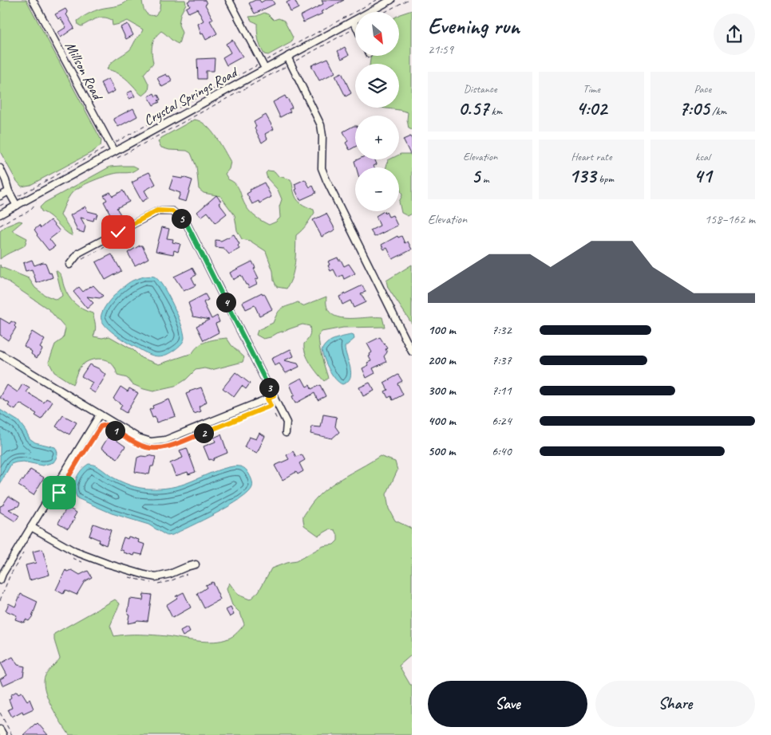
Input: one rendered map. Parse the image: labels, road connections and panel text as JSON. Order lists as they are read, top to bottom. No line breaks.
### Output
{"streets":{"street":["Millson Road","Crystal Springs Road"]},"crossings":[["Millson Road","Crystal Springs Road"]],"north":"bottom right","page":{"heading":["Evening run","21:59"],"map_buttons":["+","−"],"stats":[["Distance","0.57 km"],["Time","4:02"],["Pace","7:05 /km"],["Elevation","5 m"],["Heart rate","133 bpm"],["kcal","41"]],"chart":["Elevation","158–162 m"],"pins":["5","4","3","1","2"],"list":[{"name":"100 m","note":"7:32"},{"name":"200 m","note":"7:37"},{"name":"300 m","note":"7:11"},{"name":"400 m","note":"6:24"},{"name":"500 m","note":"6:40"}],"buttons":["Save","Share"]}}
